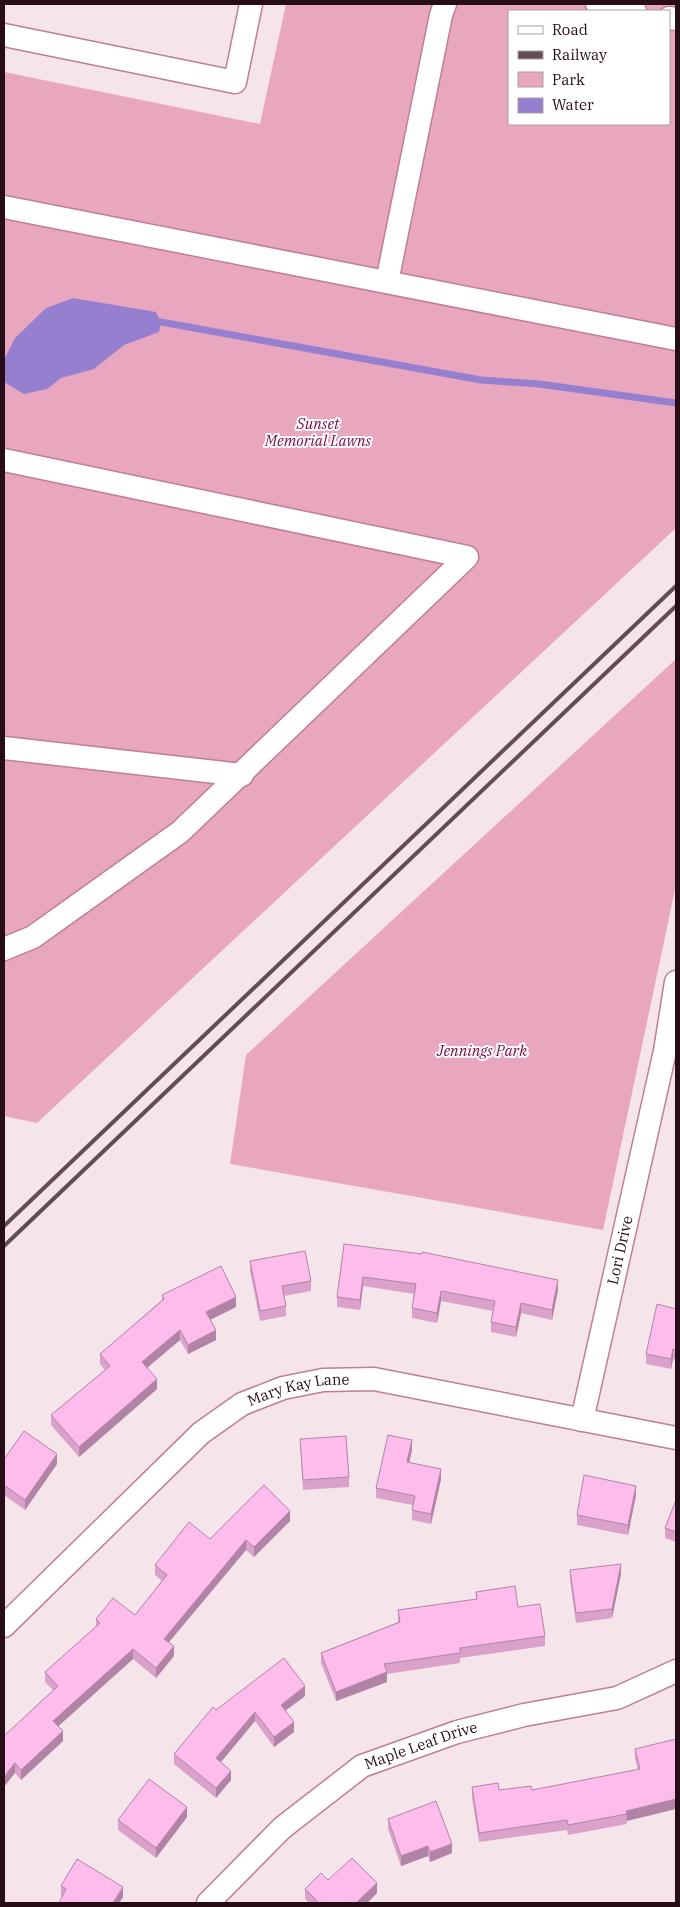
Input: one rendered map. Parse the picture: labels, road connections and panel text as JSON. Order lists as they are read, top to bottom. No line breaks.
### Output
{"streets":{"street":["Lori Drive","Mary Kay Lane","Maple Leaf Drive"]},"crossings":[["Lori Drive","Mary Kay Lane"]],"parks":["Sunset Memorial Lawns","Jennings Park"],"legend":["Road","Railway","Park","Water"]}
